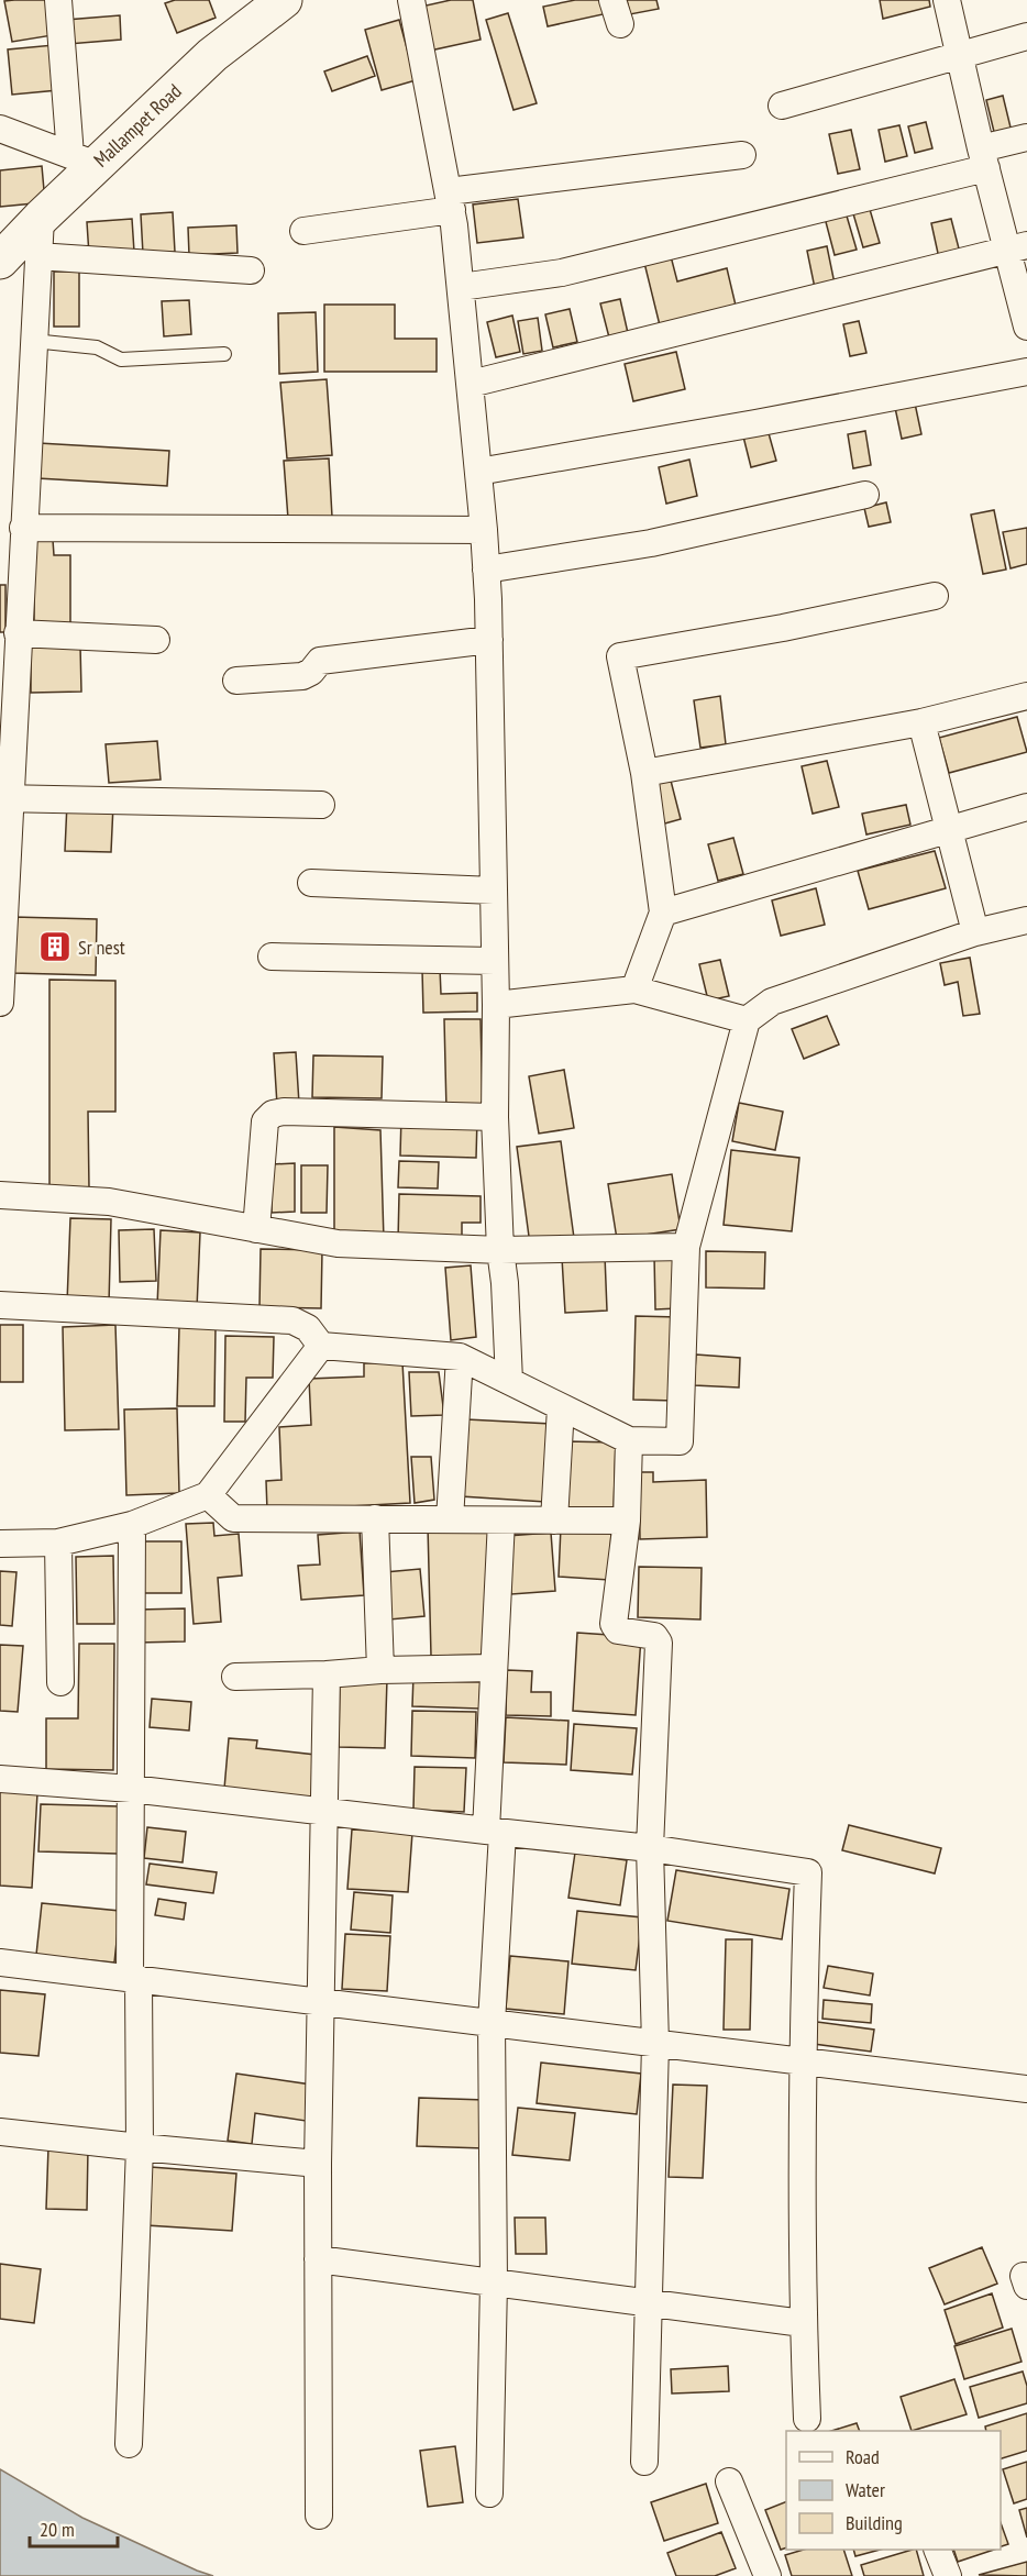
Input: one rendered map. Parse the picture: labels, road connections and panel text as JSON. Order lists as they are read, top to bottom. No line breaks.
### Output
{"streets":{"main road":["Mallampet Road"]},"places":{"building":["Sr nest"]},"legend":["Road","Water","Building"],"scale_bar":"20 m"}
